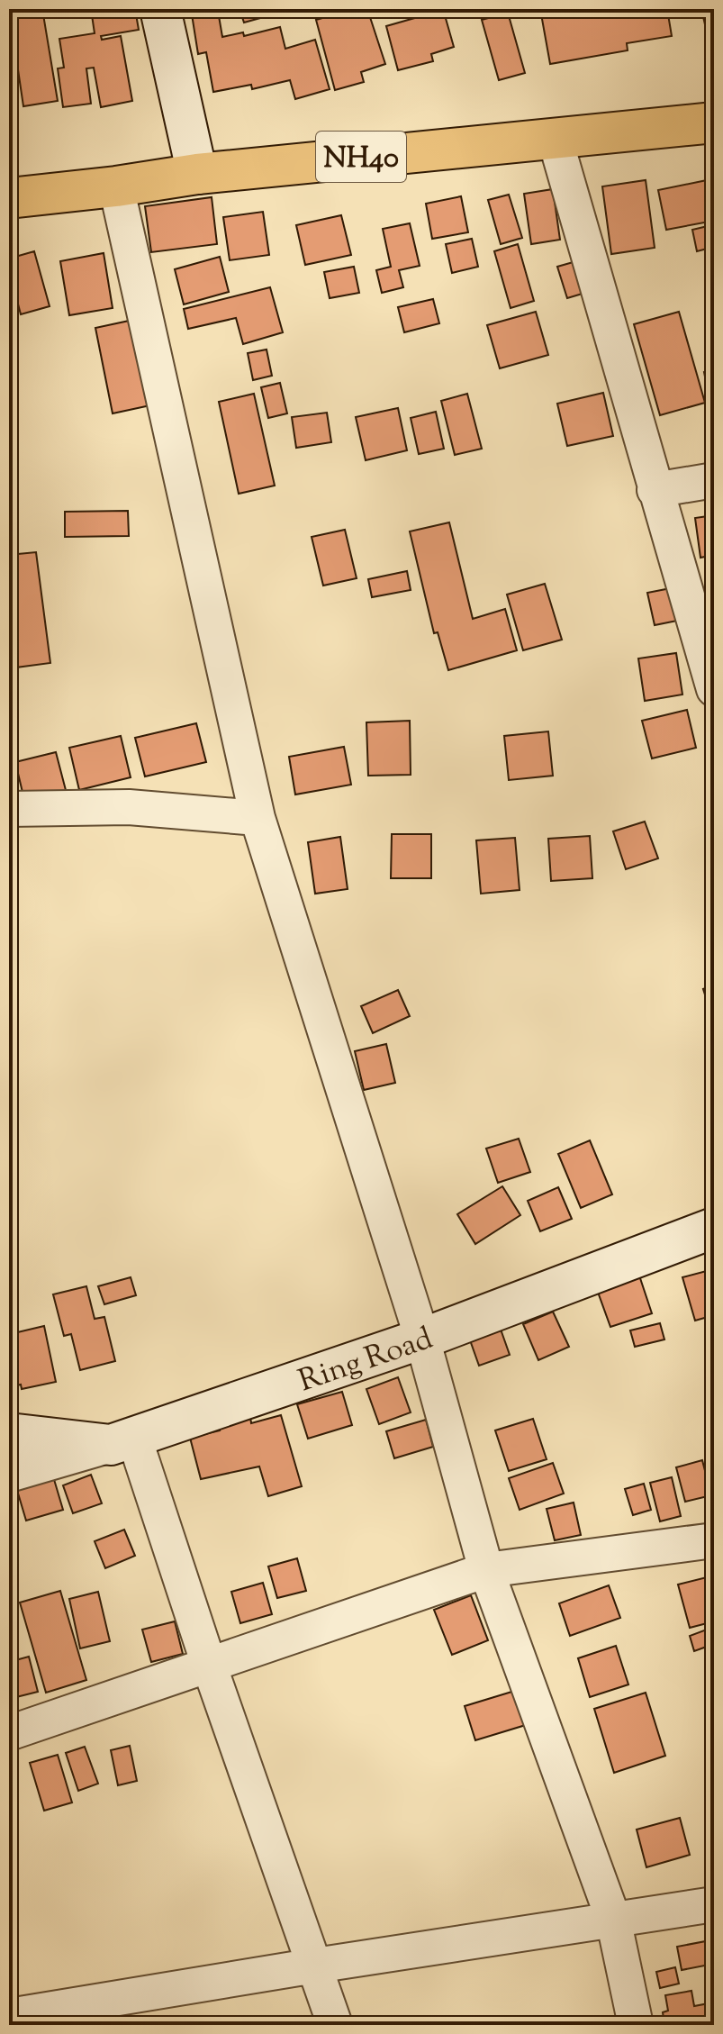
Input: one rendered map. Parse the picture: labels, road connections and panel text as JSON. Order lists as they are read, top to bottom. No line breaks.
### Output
{"streets":{"highway":["NH40"],"street":["Ring Road"]}}
